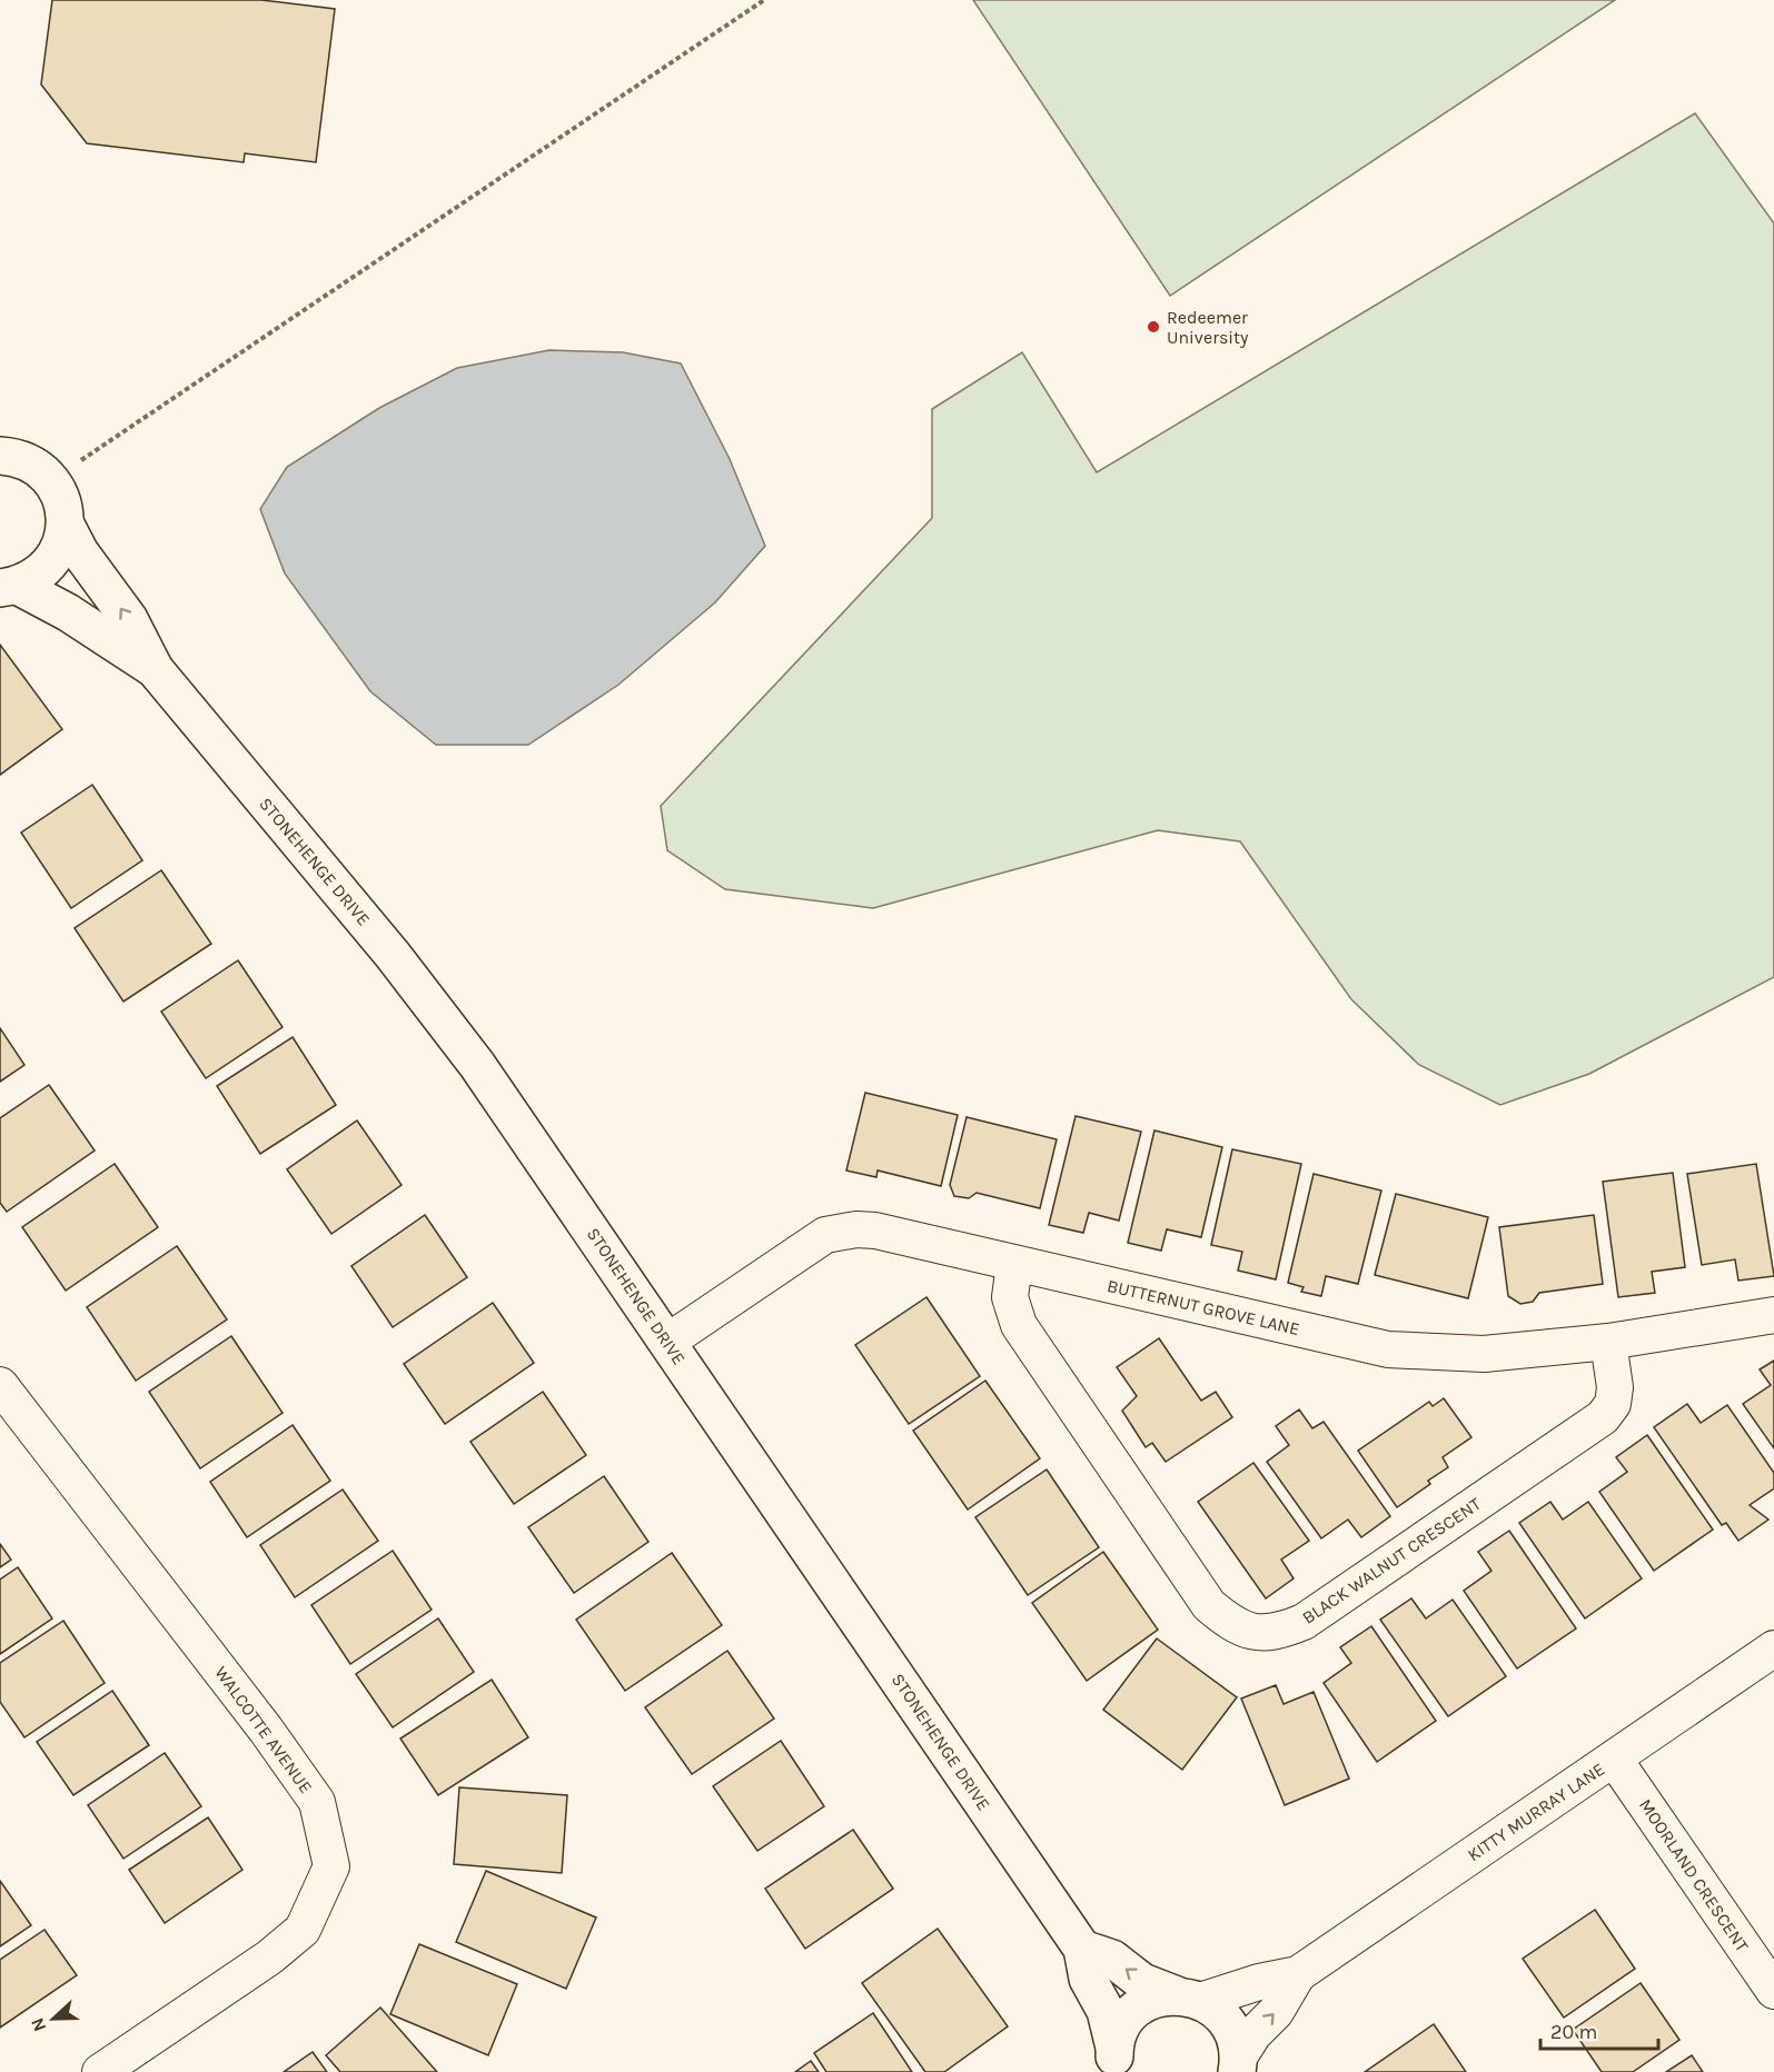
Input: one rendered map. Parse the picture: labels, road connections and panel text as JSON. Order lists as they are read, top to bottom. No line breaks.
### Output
{"streets":{"street":["STONEHENGE DRIVE","BUTTERNUT GROVE LANE","BLACK WALNUT CRESCENT","WALCOTTE AVENUE","KITTY MURRAY LANE","MOORLAND CRESCENT"]},"crossings":[["STONEHENGE DRIVE","BUTTERNUT GROVE LANE"],["BUTTERNUT GROVE LANE","BLACK WALNUT CRESCENT"],["KITTY MURRAY LANE","MOORLAND CRESCENT"]],"places":["Redeemer University"],"scale_bar":"20 m","north":"left"}
